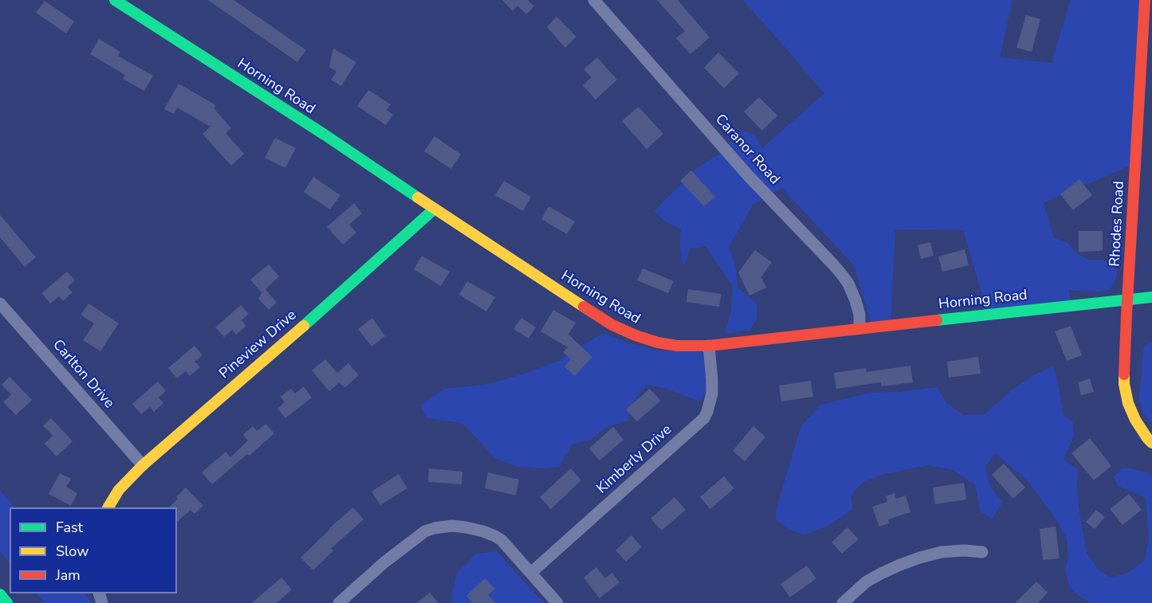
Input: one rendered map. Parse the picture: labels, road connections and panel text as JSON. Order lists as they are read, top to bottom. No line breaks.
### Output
{"streets":{"street":["Horning Road","Caranor Road","Rhodes Road","Pineview Drive","Carlton Drive","Kimberly Drive"]},"crossings":[["Horning Road","Caranor Road"],["Horning Road","Rhodes Road"],["Horning Road","Pineview Drive"],["Horning Road","Kimberly Drive"],["Pineview Drive","Carlton Drive"]],"legend":["Fast","Slow","Jam"]}
